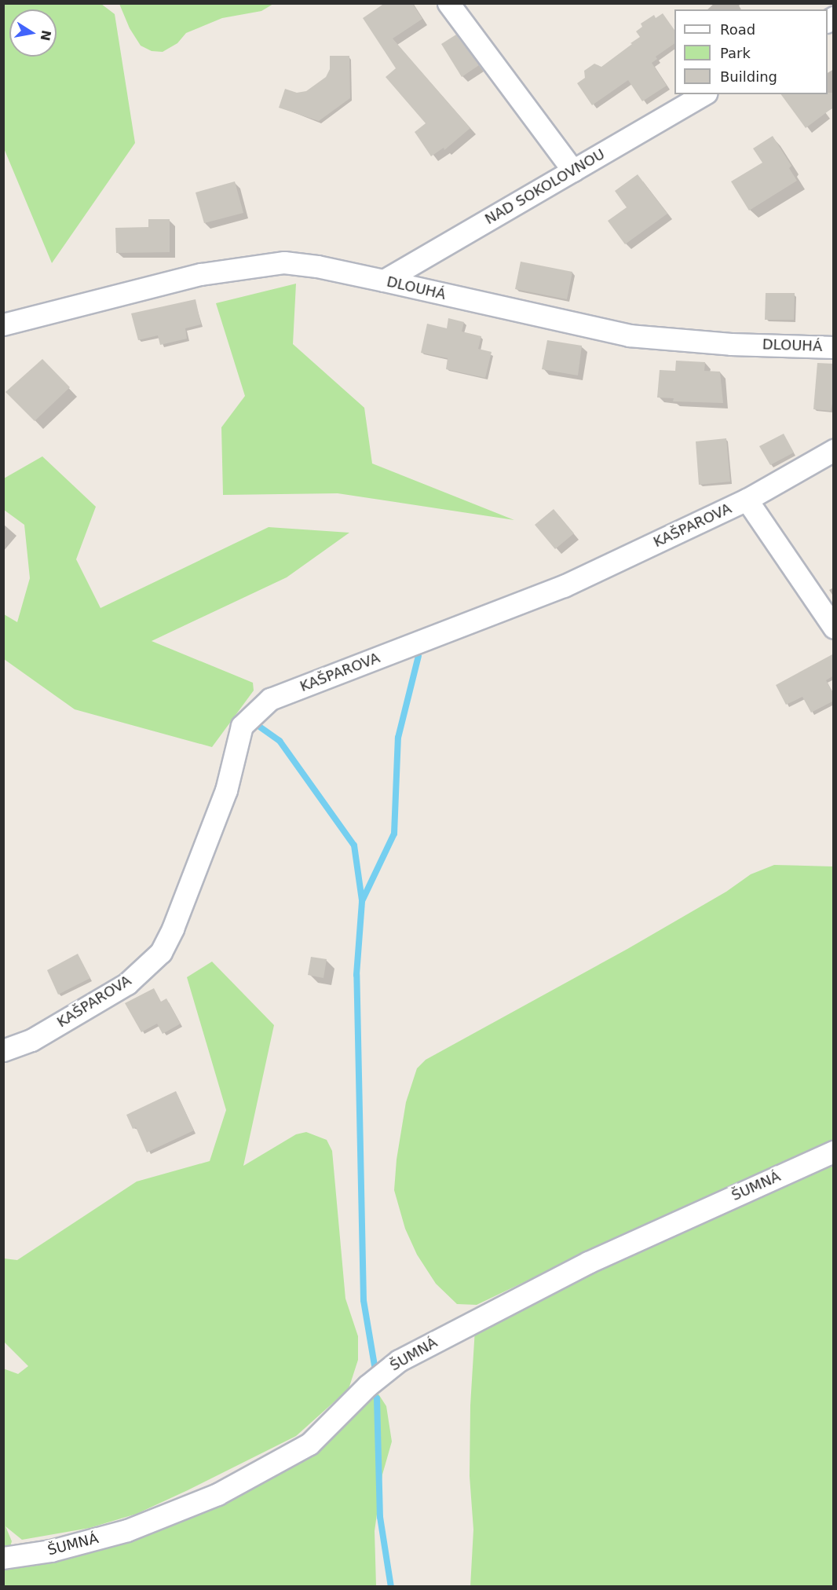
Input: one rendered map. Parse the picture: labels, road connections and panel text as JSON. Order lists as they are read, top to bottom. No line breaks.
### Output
{"streets":{"street":["NAD SOKOLOVNOU","DLOUHÁ","KAŠPAROVA","ŠUMNÁ"]},"crossings":[["NAD SOKOLOVNOU","DLOUHÁ"]],"legend":["Road","Park","Building"],"north":"right"}
